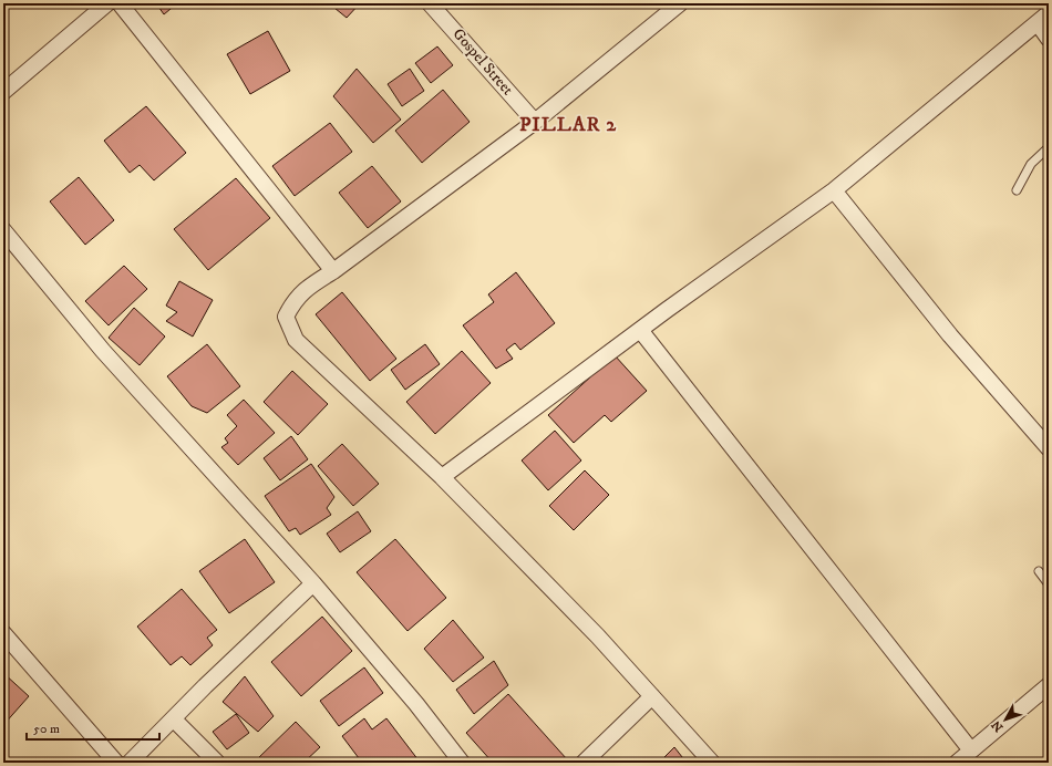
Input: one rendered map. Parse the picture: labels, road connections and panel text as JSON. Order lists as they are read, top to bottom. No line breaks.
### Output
{"streets":{"street":["Gospel Street"]},"districts":["PILLAR 2"],"scale_bar":"50 m","north":"bottom left"}
